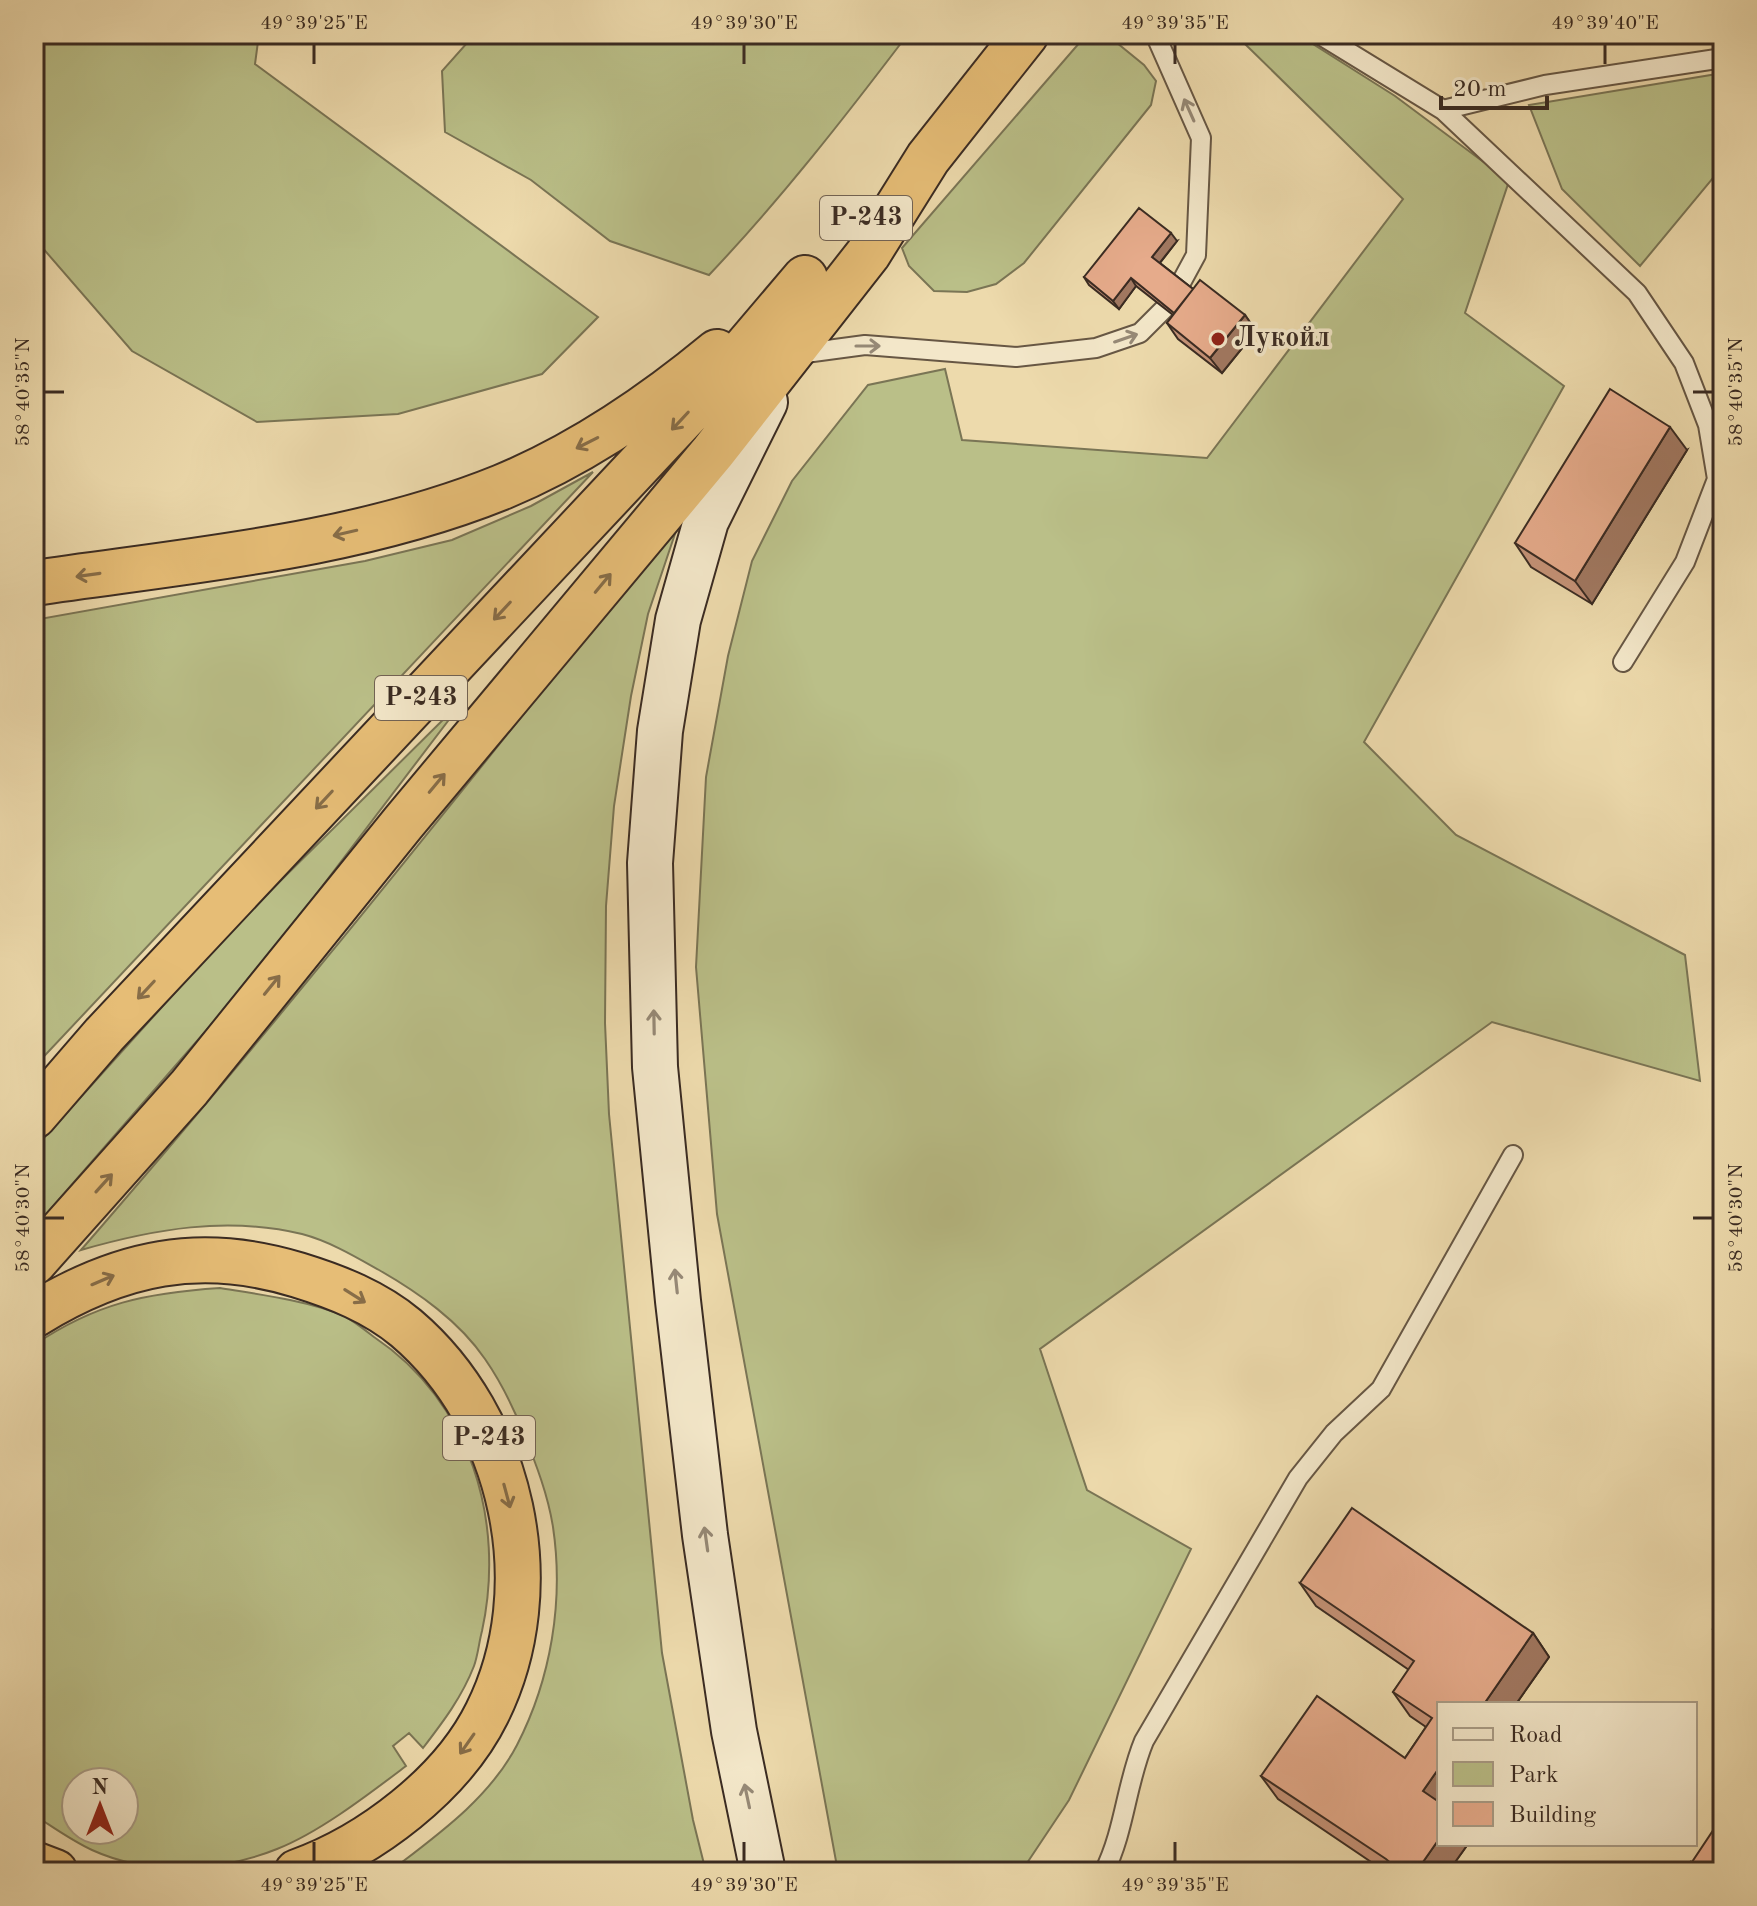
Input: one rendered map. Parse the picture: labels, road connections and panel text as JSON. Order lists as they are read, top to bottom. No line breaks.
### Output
{"streets":{"highway":["Р-243"]},"places":["Лукойл"],"legend":["Road","Park","Building"],"scale_bar":"20 m","north":"top","coordinates":["49°39'25\"E","49°39'30\"E","49°39'35\"E","49°39'40\"E","58°40'35\"N","58°40'30\"N"]}
